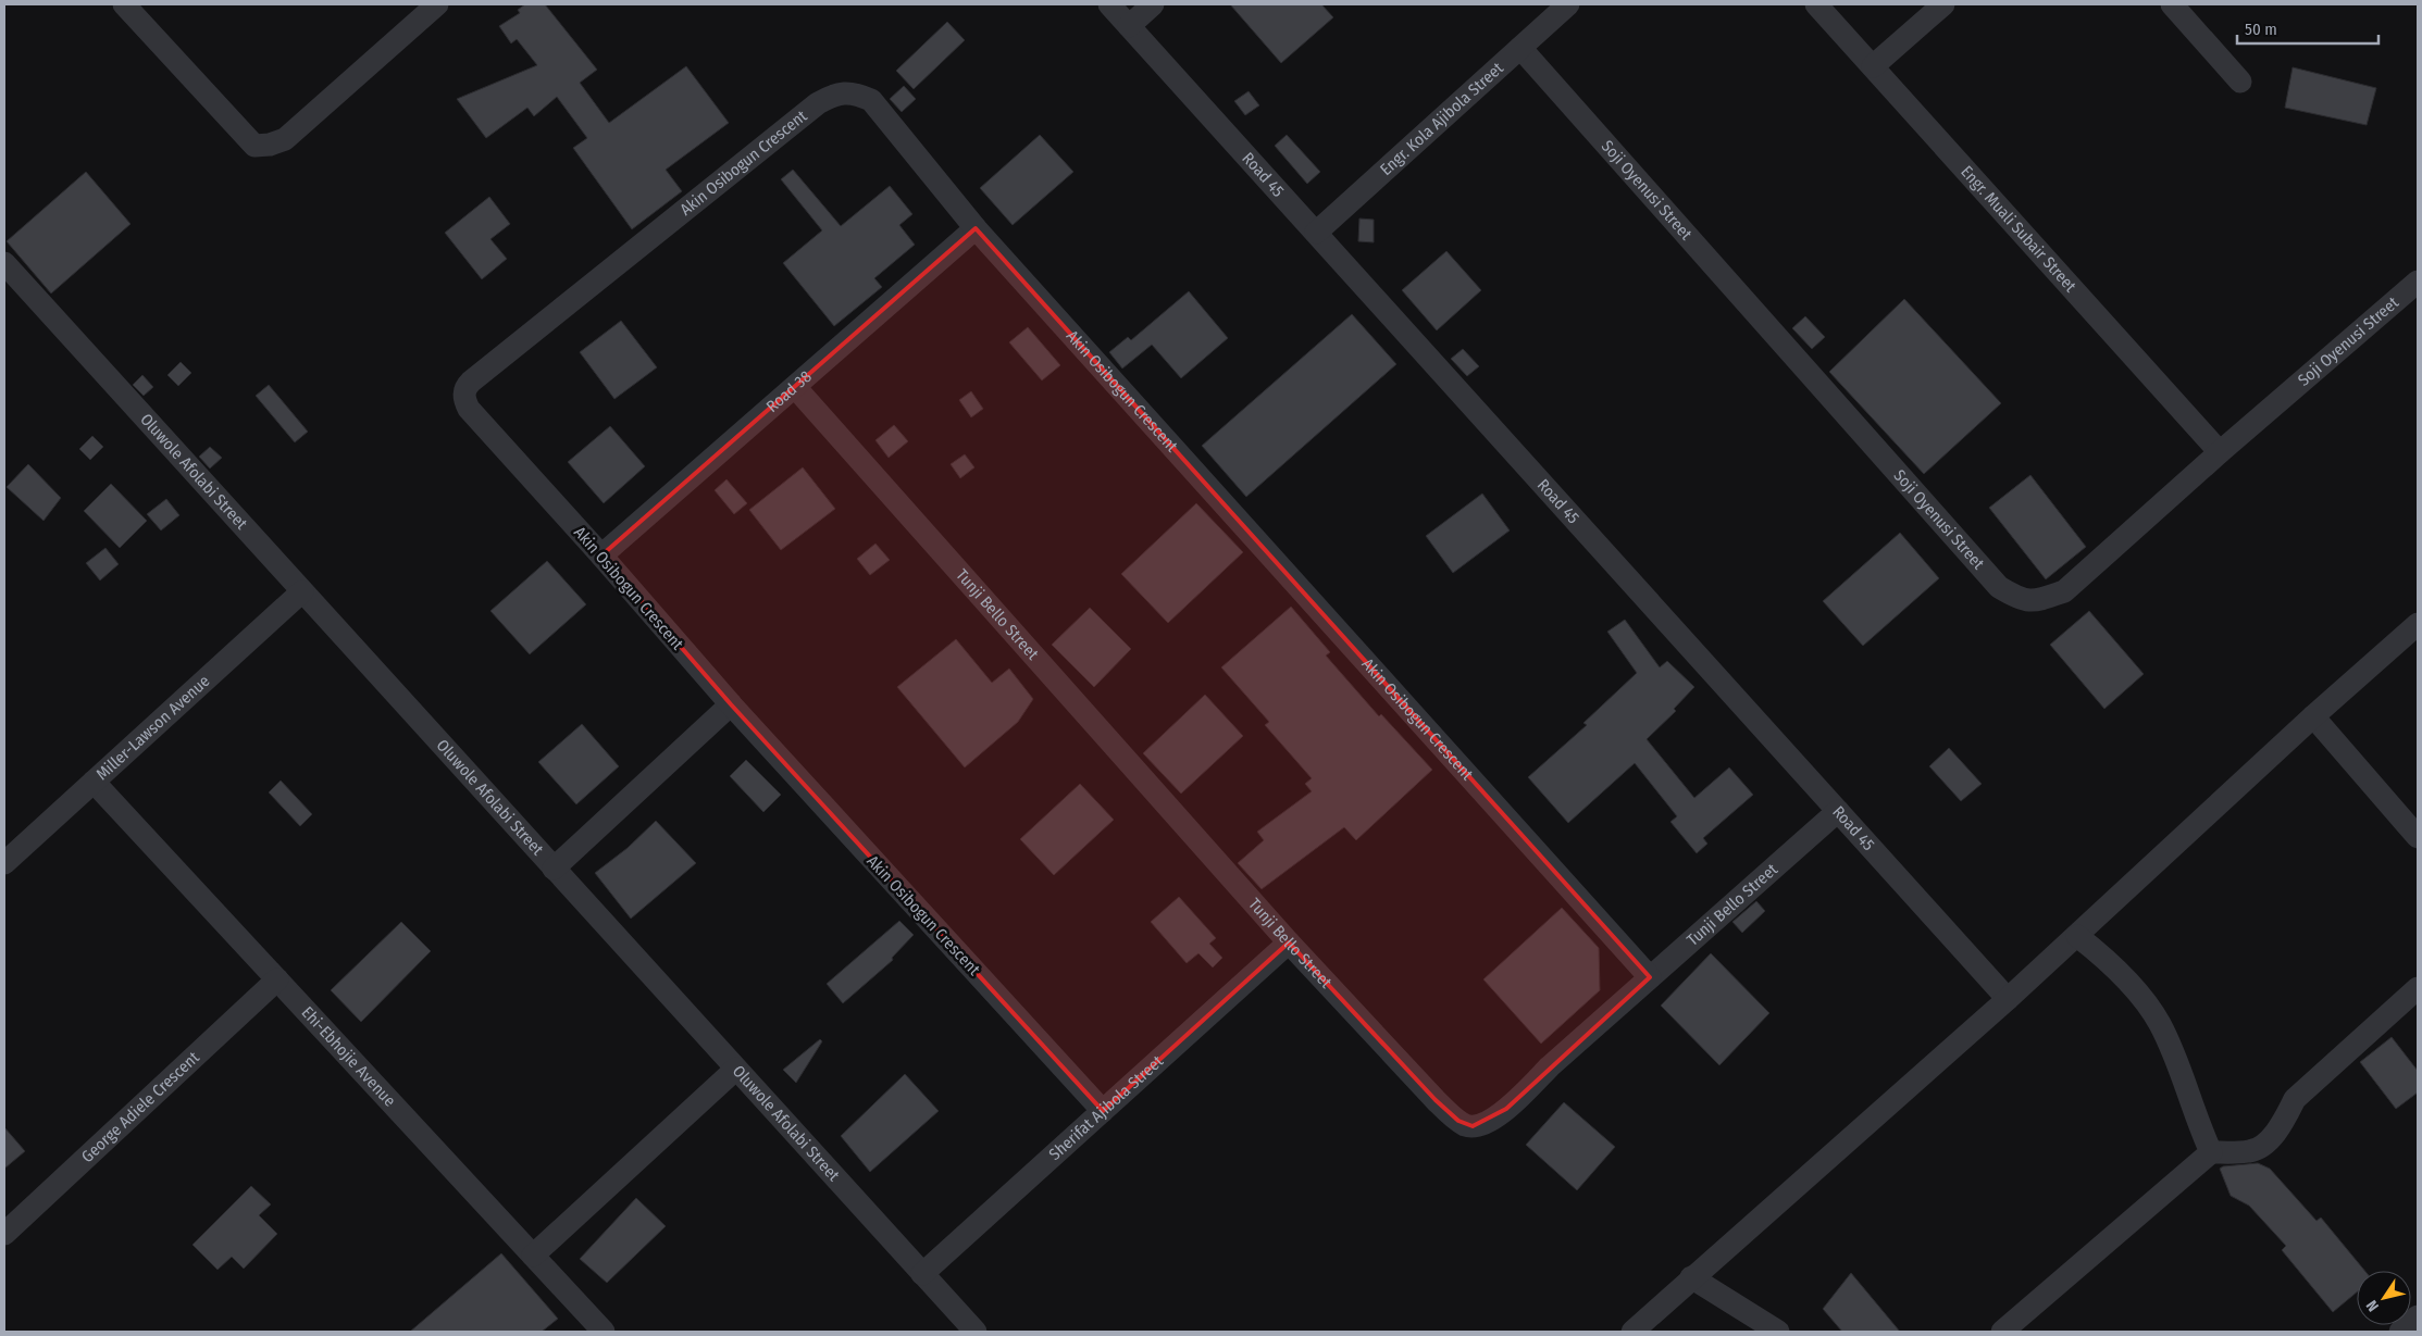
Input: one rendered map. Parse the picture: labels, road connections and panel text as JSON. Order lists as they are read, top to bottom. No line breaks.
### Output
{"streets":{"street":["Engr. Kola Ajibola Street","Akin Osibogun Crescent","Road 45","Soji Oyenusi Street","Engr. Muali Subair Street","Road 38","Oluwole Afolabi Street","Tunji Bello Street","Miller-Lawson Avenue","Ehi-Ebhojie Avenue","George Adiele Crescent","Sherifat Ajibola Street"]},"crossings":[["Engr. Kola Ajibola Street","Road 45"],["Engr. Kola Ajibola Street","Soji Oyenusi Street"],["Akin Osibogun Crescent","Road 38"],["Akin Osibogun Crescent","Tunji Bello Street"],["Akin Osibogun Crescent","Sherifat Ajibola Street"],["Road 45","Tunji Bello Street"],["Soji Oyenusi Street","Engr. Muali Subair Street"],["Road 38","Tunji Bello Street"],["Oluwole Afolabi Street","Miller-Lawson Avenue"],["Oluwole Afolabi Street","Sherifat Ajibola Street"],["Tunji Bello Street","Sherifat Ajibola Street"],["Miller-Lawson Avenue","Ehi-Ebhojie Avenue"],["Ehi-Ebhojie Avenue","George Adiele Crescent"]],"scale_bar":"50 m","north":"bottom left"}
